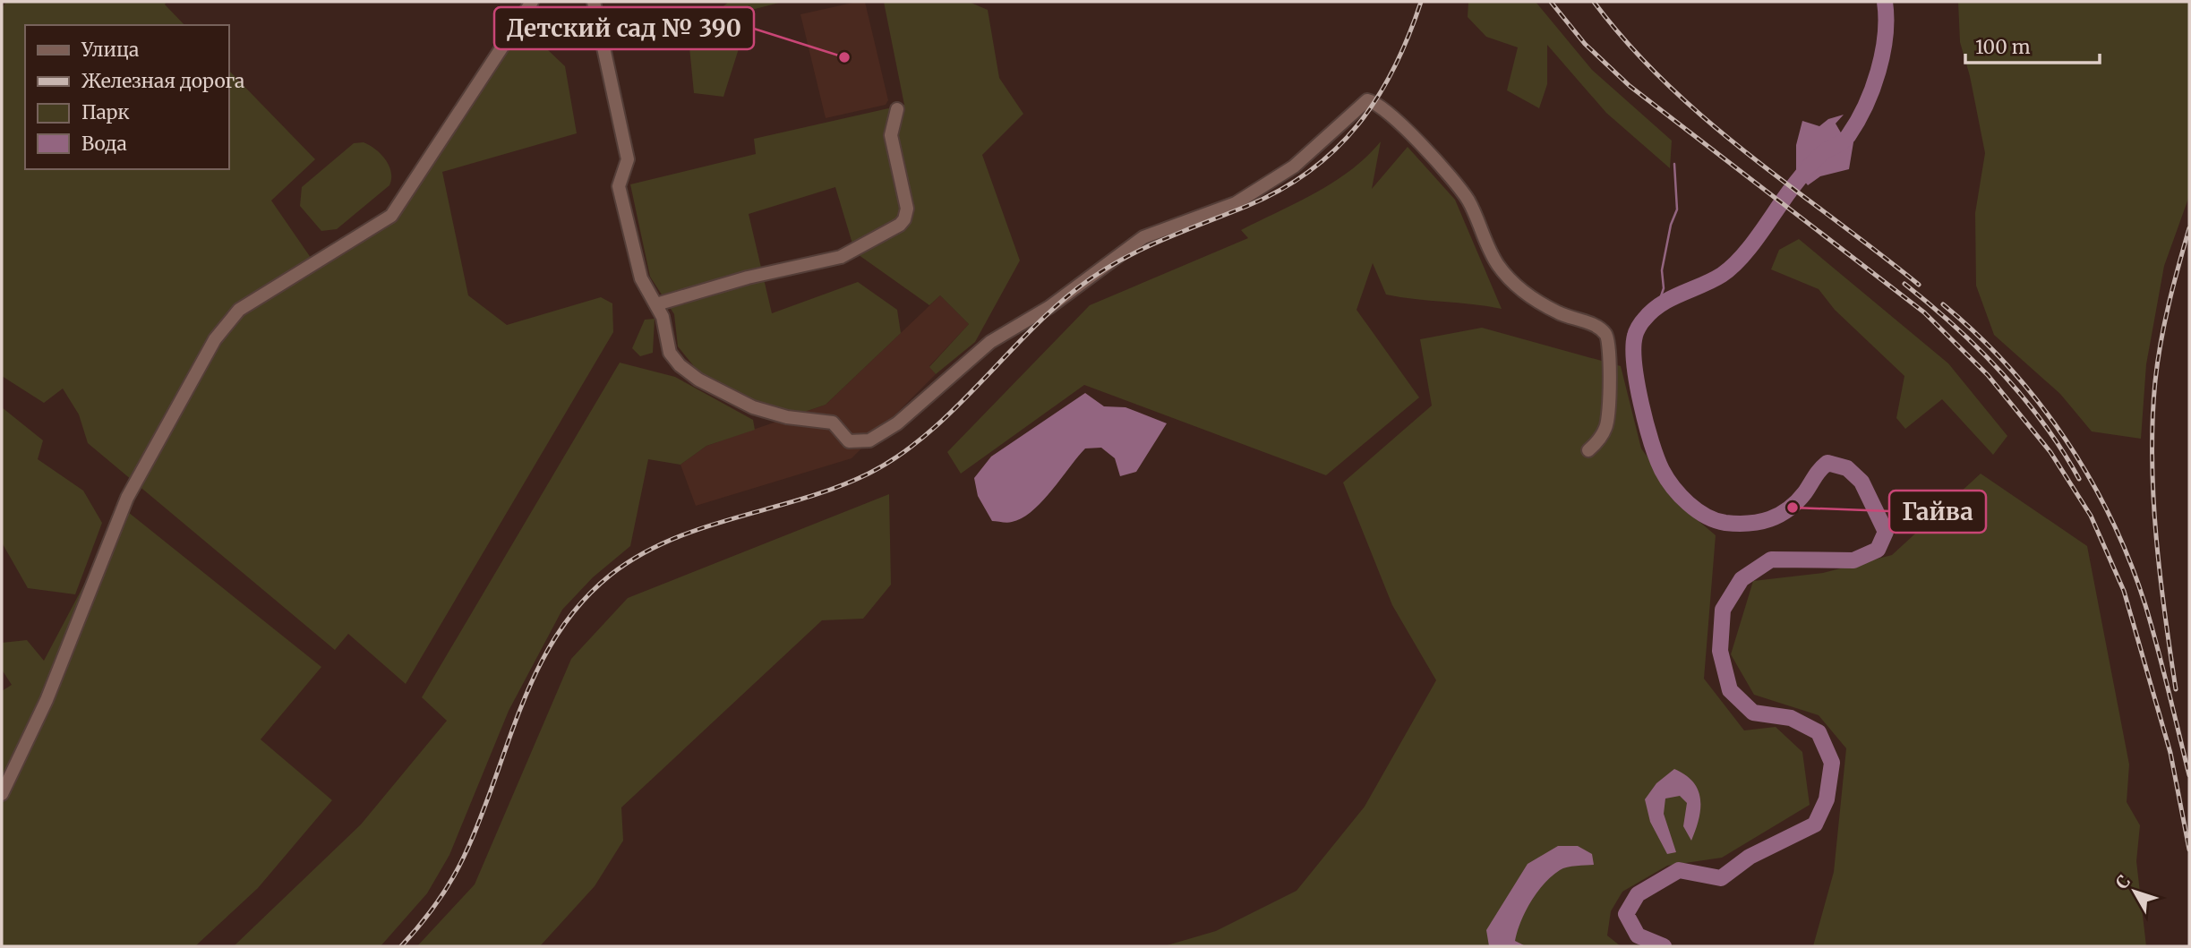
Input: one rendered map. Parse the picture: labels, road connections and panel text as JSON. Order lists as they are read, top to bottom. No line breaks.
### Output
{"places":["Детский сад № 390","Гайва"],"legend":["Улица","Железная дорога","Парк","Вода"],"scale_bar":"100 m","north":"top left"}
